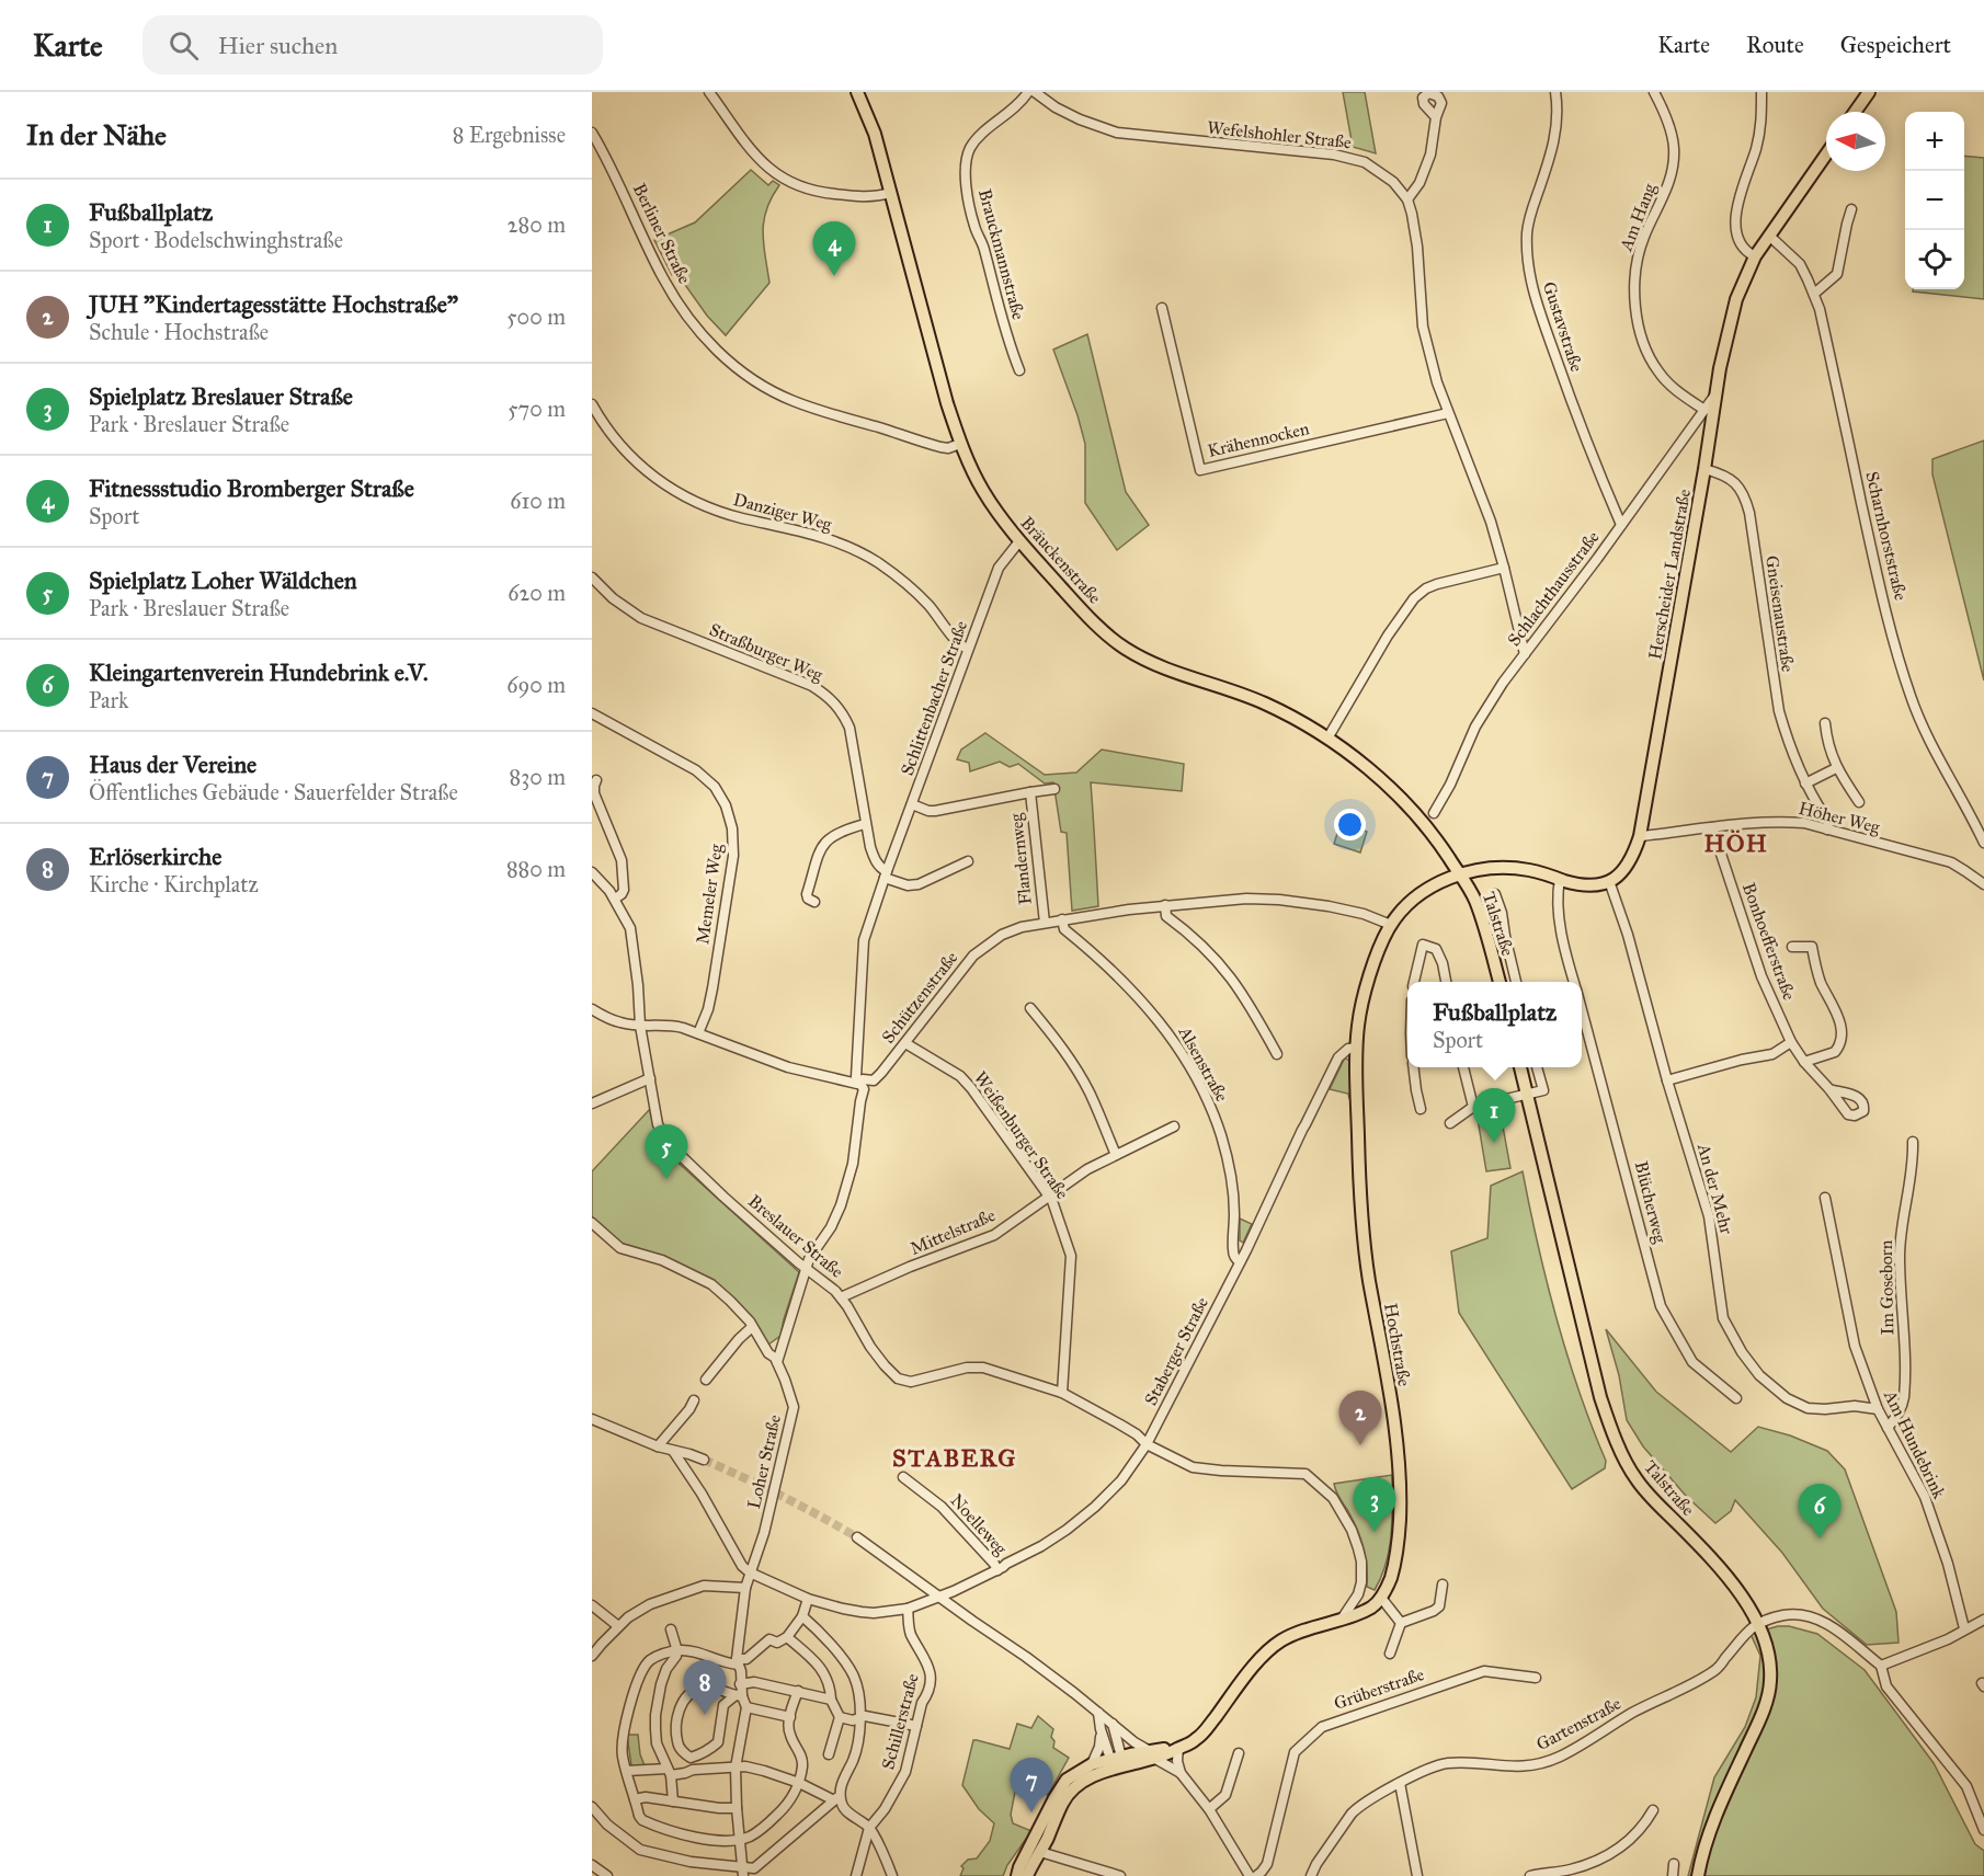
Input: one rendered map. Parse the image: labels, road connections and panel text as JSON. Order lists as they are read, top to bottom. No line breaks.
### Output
{"streets":{"main road":["Bräuckenstraße","Herscheider Landstraße","Talstraße","Hochstraße"],"street":["Wefelshohler Straße","Am Hang","Berliner Straße","Brauckmannstraße","Gustavstraße","Krähennocken","Danziger Weg","Scharnhorststraße","Schlachthausstraße","Gneisenaustraße","Straßburger Weg","Schlittenbacher Straße","Höher Weg","Flandernweg","Memeler Weg","Bonhoefferstraße","Schützenstraße","Alsenstraße","Weißenburger Straße","An der Mehr","Blücherweg","Mittelstraße","Breslauer Straße","Im Goseborn","Staberger Straße","Am Hundebrink","Loher Straße","Noelleweg","Grüberstraße","Schillerstraße","Gartenstraße"]},"crossings":[["Am Hang","Schlachthausstraße"],["Berliner Straße","Bräuckenstraße"],["Gustavstraße","Schlachthausstraße"],["Danziger Weg","Schlittenbacher Straße"],["Scharnhorststraße","Herscheider Landstraße"],["Bräuckenstraße","Schlittenbacher Straße"],["Bräuckenstraße","Talstraße"],["Bräuckenstraße","Hochstraße"],["Herscheider Landstraße","Schlachthausstraße"],["Herscheider Landstraße","Gneisenaustraße"],["Herscheider Landstraße","Höher Weg"],["Herscheider Landstraße","An der Mehr"],["Gneisenaustraße","Höher Weg"],["Straßburger Weg","Schlittenbacher Straße"],["Schlittenbacher Straße","Schützenstraße"],["Schlittenbacher Straße","Breslauer Straße"],["Schlittenbacher Straße","Loher Straße"],["Höher Weg","Bonhoefferstraße"],["Flandernweg","Schützenstraße"],["Talstraße","Hochstraße"],["Talstraße","Gartenstraße"],["Schützenstraße","Alsenstraße"],["Schützenstraße","Weißenburger Straße"],["Schützenstraße","Hochstraße"],["Alsenstraße","Staberger Straße"],["Weißenburger Straße","Mittelstraße"],["Weißenburger Straße","Breslauer Straße"],["An der Mehr","Am Hundebrink"],["Mittelstraße","Breslauer Straße"],["Breslauer Straße","Staberger Straße"],["Im Goseborn","Am Hundebrink"],["Hochstraße","Staberger Straße"],["Staberger Straße","Noelleweg"]],"districts":["HÖH","STABERG"],"north":"left","page":{"header":"Karte","search":"Hier suchen","nav":["Karte","Route","Gespeichert"],"heading":["In der Nähe","8 Ergebnisse"],"map_buttons":["+","−"],"list":[{"mark":"1","name":"Fußballplatz","note":"Sport · Bodelschwinghstraße","value":"280 m"},{"mark":"2","name":"JUH \"Kindertagesstätte Hochstraße\"","note":"Schule · Hochstraße","value":"500 m"},{"mark":"3","name":"Spielplatz Breslauer Straße","note":"Park · Breslauer Straße","value":"570 m"},{"mark":"4","name":"Fitnessstudio Bromberger Straße","note":"Sport","value":"610 m"},{"mark":"5","name":"Spielplatz Loher Wäldchen","note":"Park · Breslauer Straße","value":"620 m"},{"mark":"6","name":"Kleingartenverein Hundebrink e.V.","note":"Park","value":"690 m"},{"mark":"7","name":"Haus der Vereine","note":"Öffentliches Gebäude · Sauerfelder Straße","value":"830 m"},{"mark":"8","name":"Erlöserkirche","note":"Kirche · Kirchplatz","value":"880 m"}],"pins":["4","1","5","2","3","6","8","7"],"popup":["Fußballplatz","Sport"]}}
